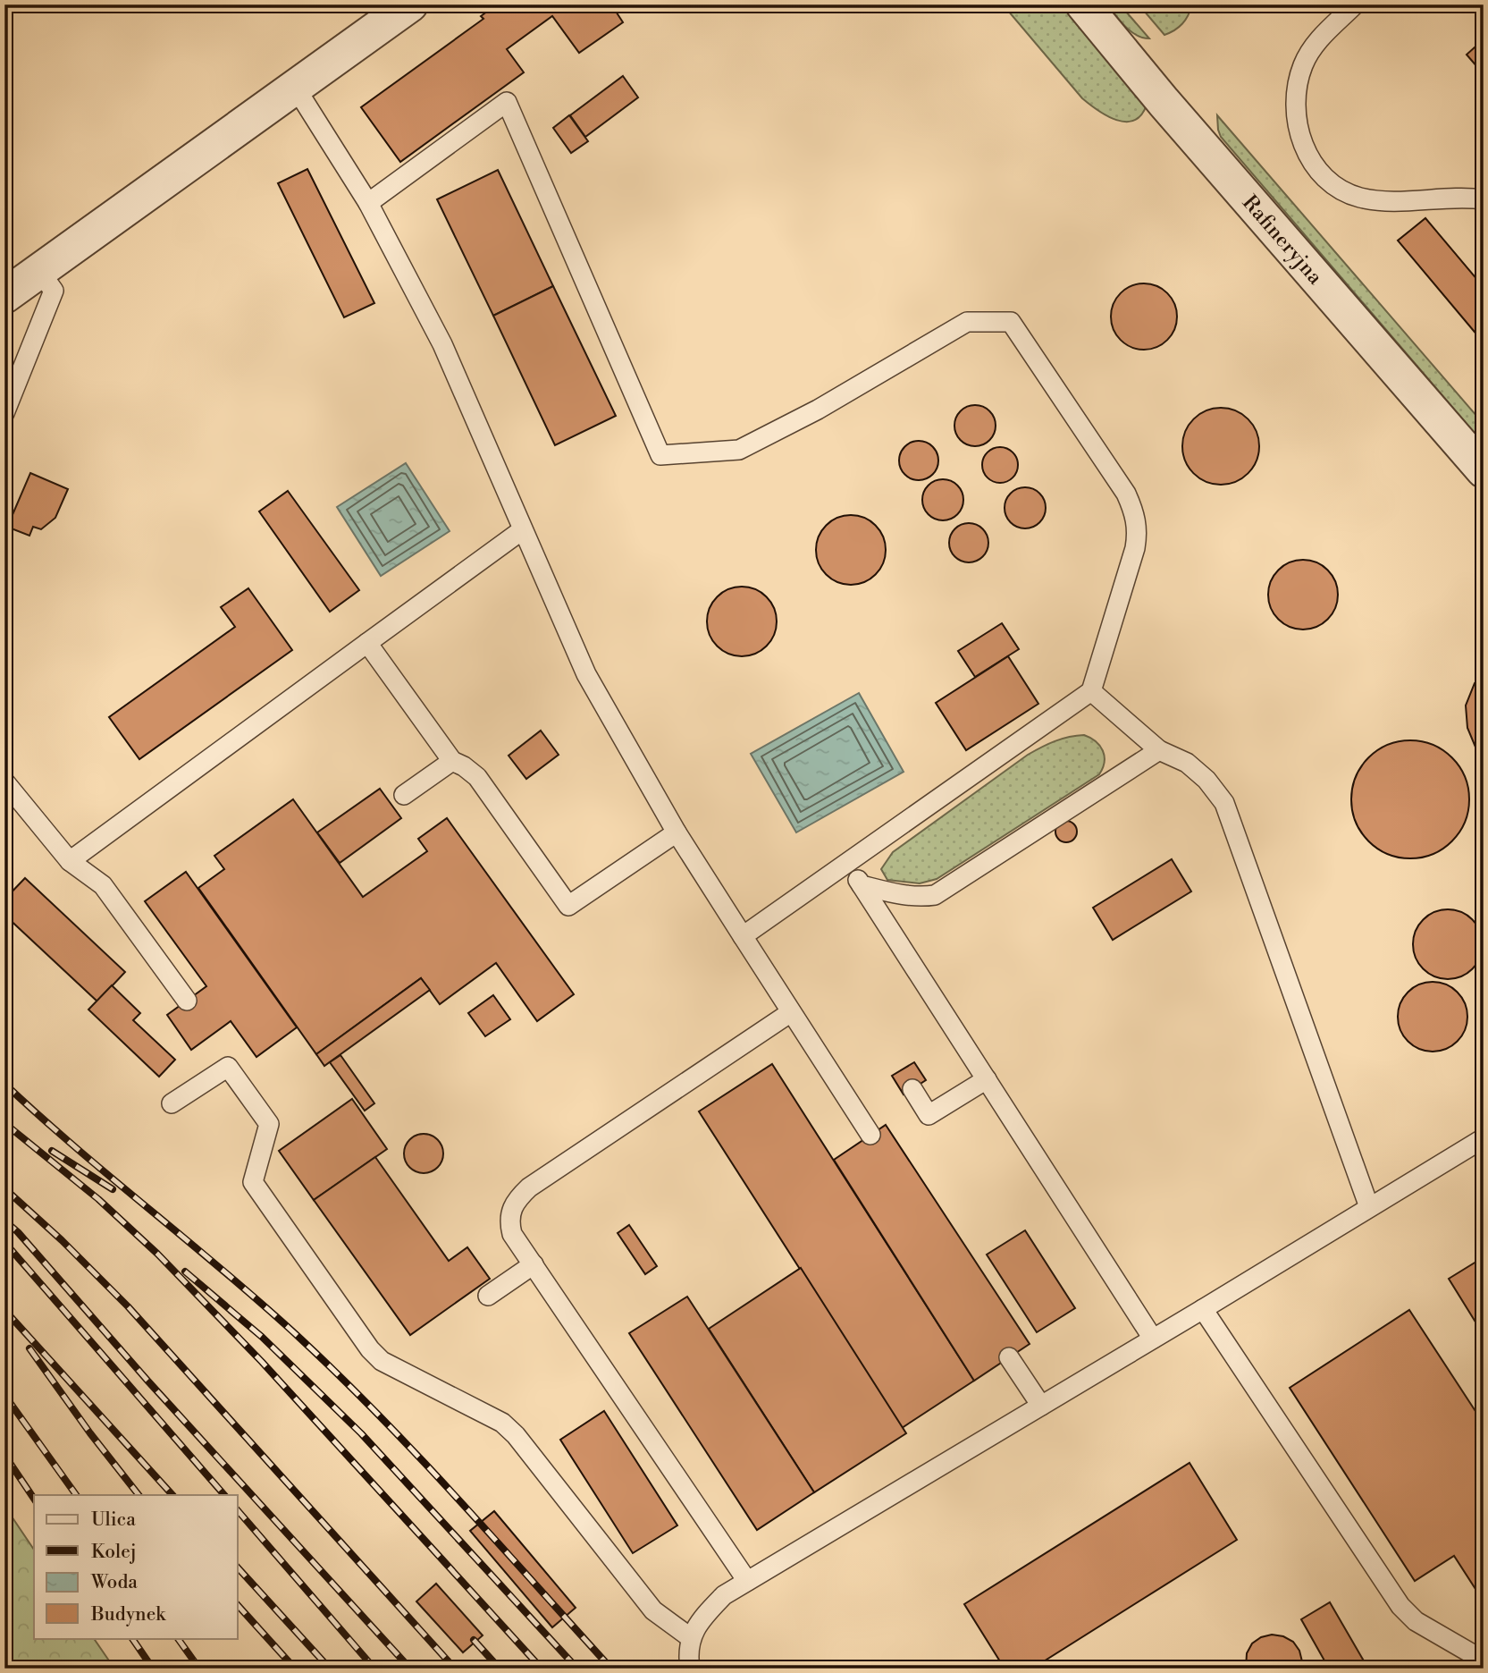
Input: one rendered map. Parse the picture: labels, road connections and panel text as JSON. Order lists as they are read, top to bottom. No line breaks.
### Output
{"streets":{"street":["Rafineryjna"]},"legend":["Ulica","Kolej","Woda","Budynek"]}
